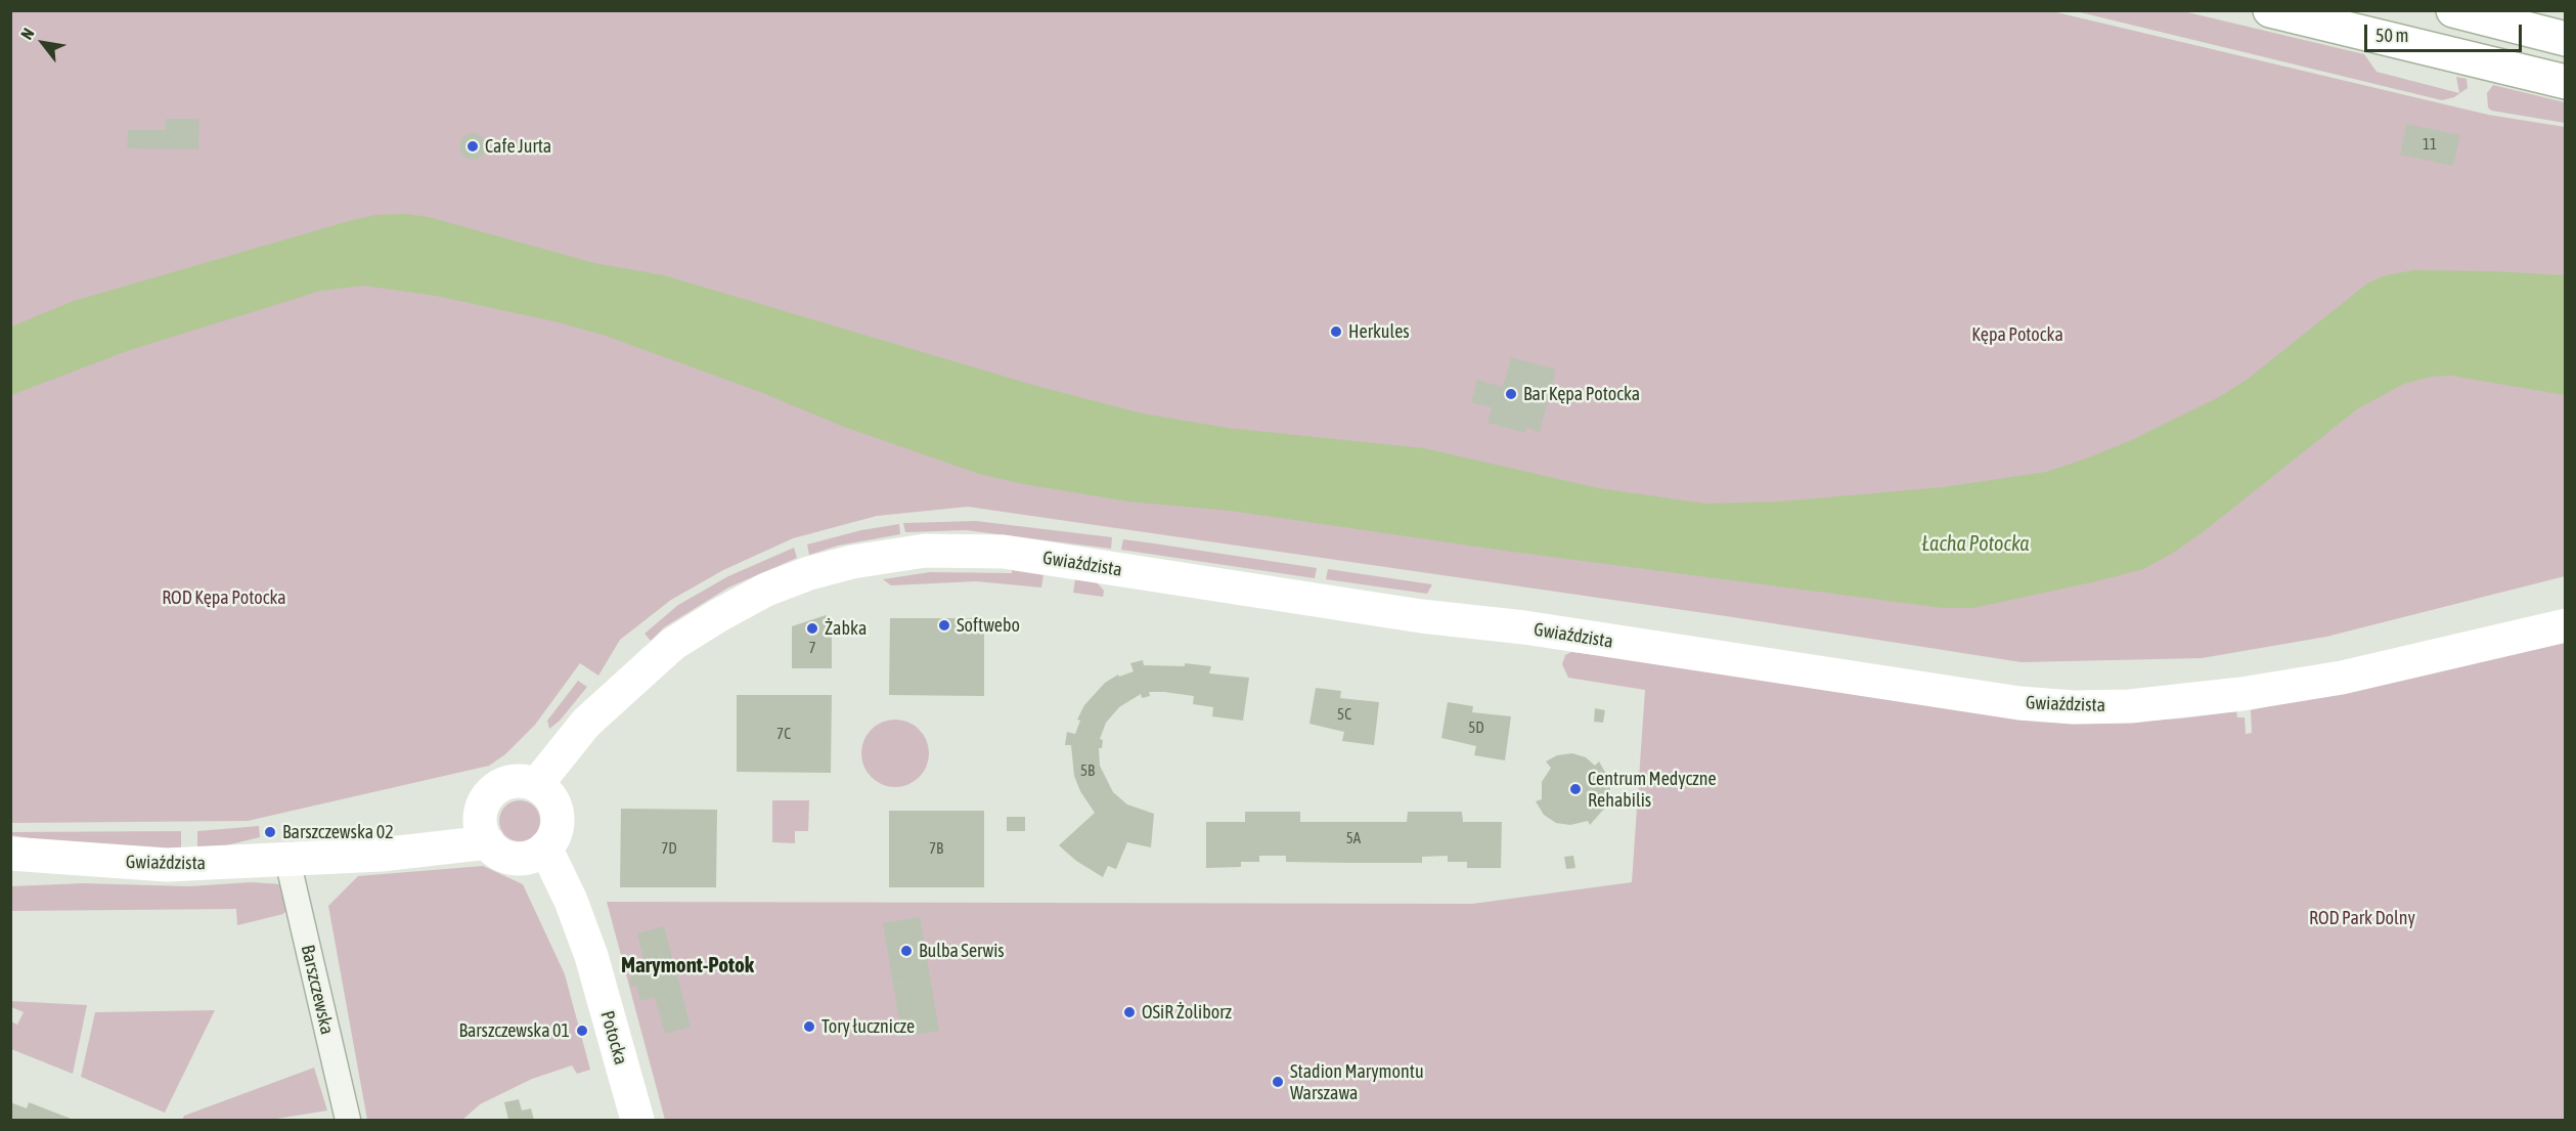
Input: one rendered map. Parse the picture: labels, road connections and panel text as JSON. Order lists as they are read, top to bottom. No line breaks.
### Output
{"streets":{"street":["Gwiaździsta","Barszczewska","Potocka"]},"crossings":[["Gwiaździsta","Barszczewska"],["Gwiaździsta","Potocka"]],"districts":["Marymont-Potok"],"water":["Łacha Potocka"],"parks":["Kępa Potocka","ROD Kępa Potocka","ROD Park Dolny"],"places":["Cafe Jurta","Herkules","Bar Kępa Potocka","Softwebo","Żabka","Centrum Medyczne Rehabilis","Barszczewska 02","Bulba Serwis","OSiR Żoliborz","Tory łucznicze","Barszczewska 01","Stadion Marymontu Warszawa"],"house_numbers":["11","7","5C","5D","7C","5B","5A","7D","7B"],"scale_bar":"50 m","north":"top left"}
